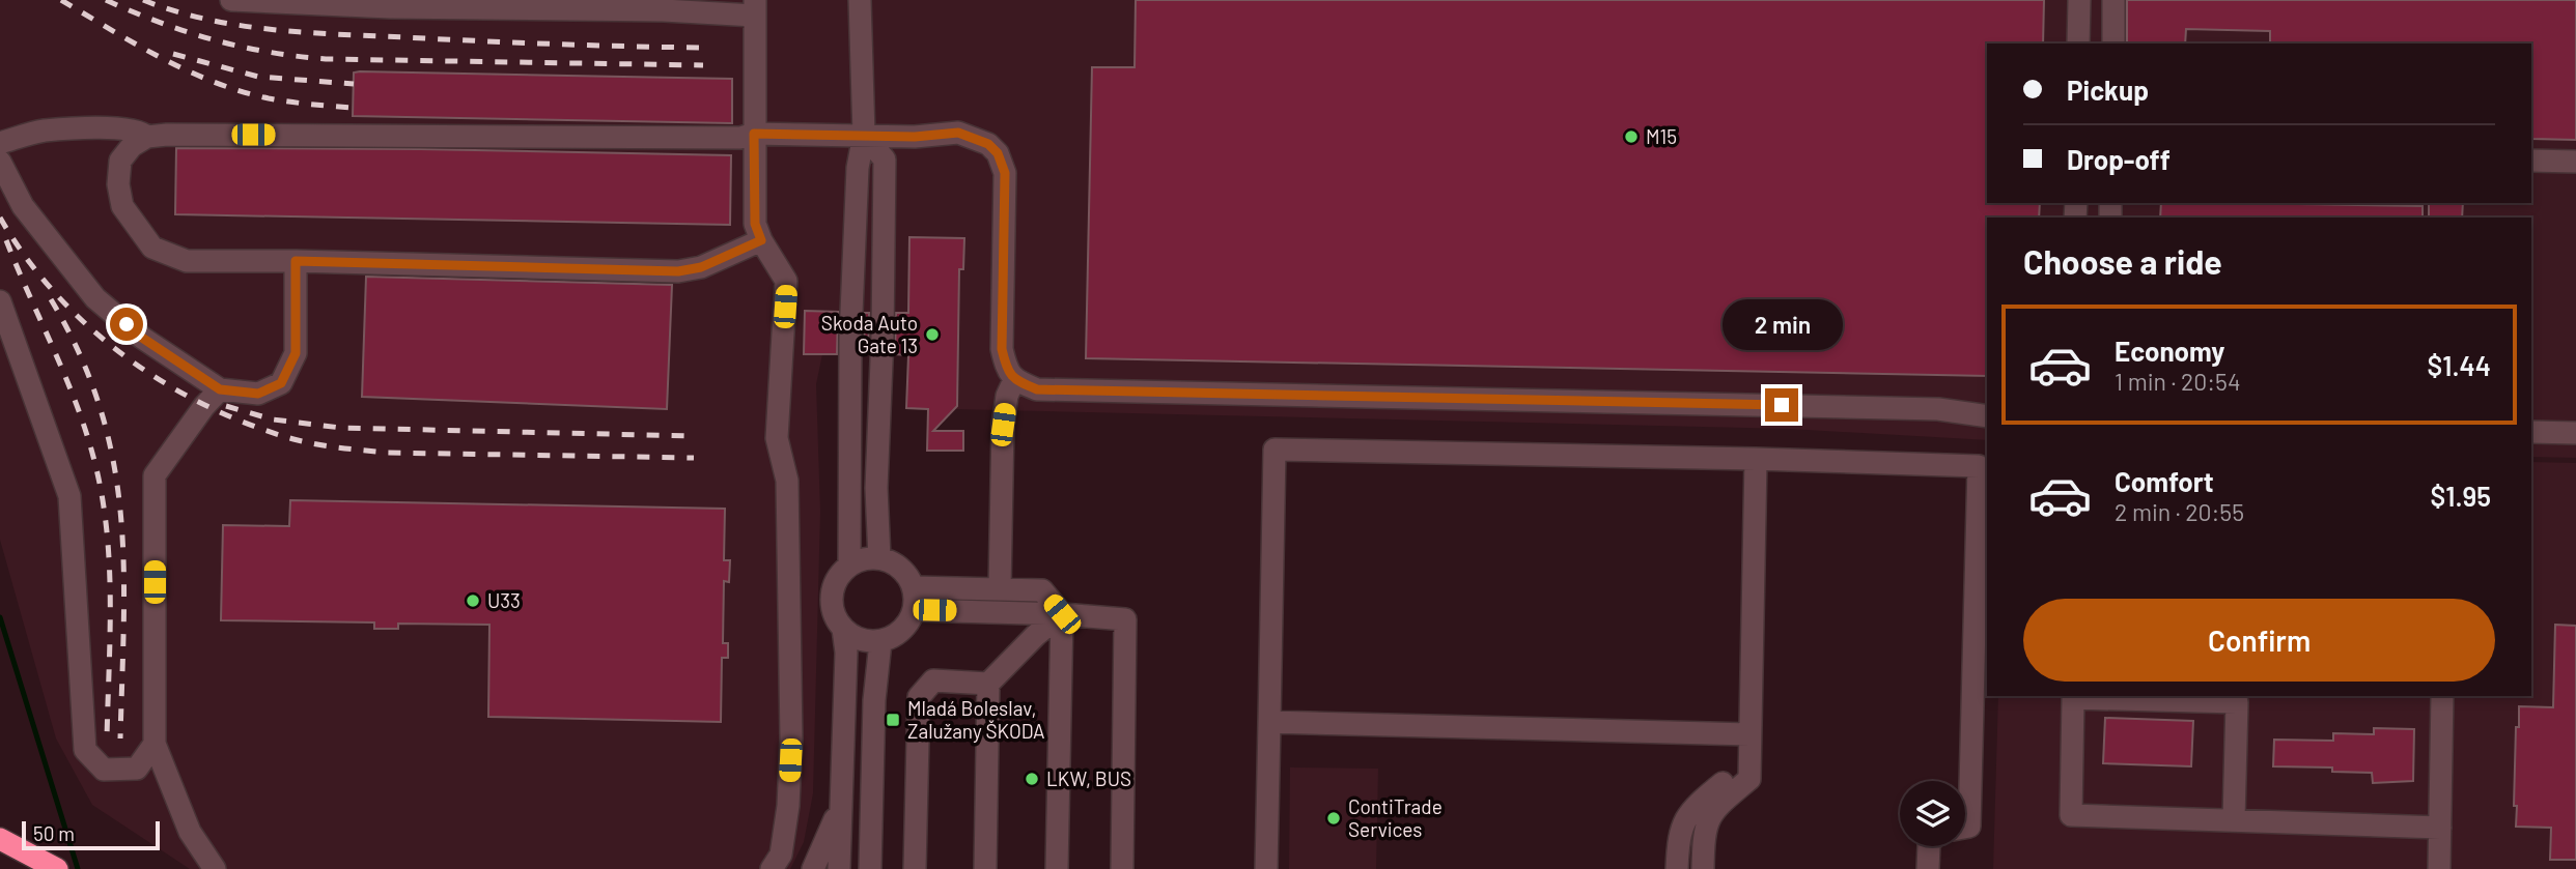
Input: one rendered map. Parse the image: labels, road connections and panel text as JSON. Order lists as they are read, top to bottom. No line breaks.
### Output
{"places":{"other":["M15","Skoda Auto Gate 13","U33","LKW, BUS","ContiTrade Services"],"transit":["Mladá Boleslav, Zalužany ŠKODA"]},"scale_bar":"50 m","page":{"banner":["Pickup","Drop-off"],"heading":"Choose a ride","bubble":"2 min","list":[{"name":"Economy","note":"1 min · 20:54","value":"$1.44"},{"name":"Comfort","note":"2 min · 20:55","value":"$1.95"}],"buttons":"Confirm","scale":"50 m"}}
